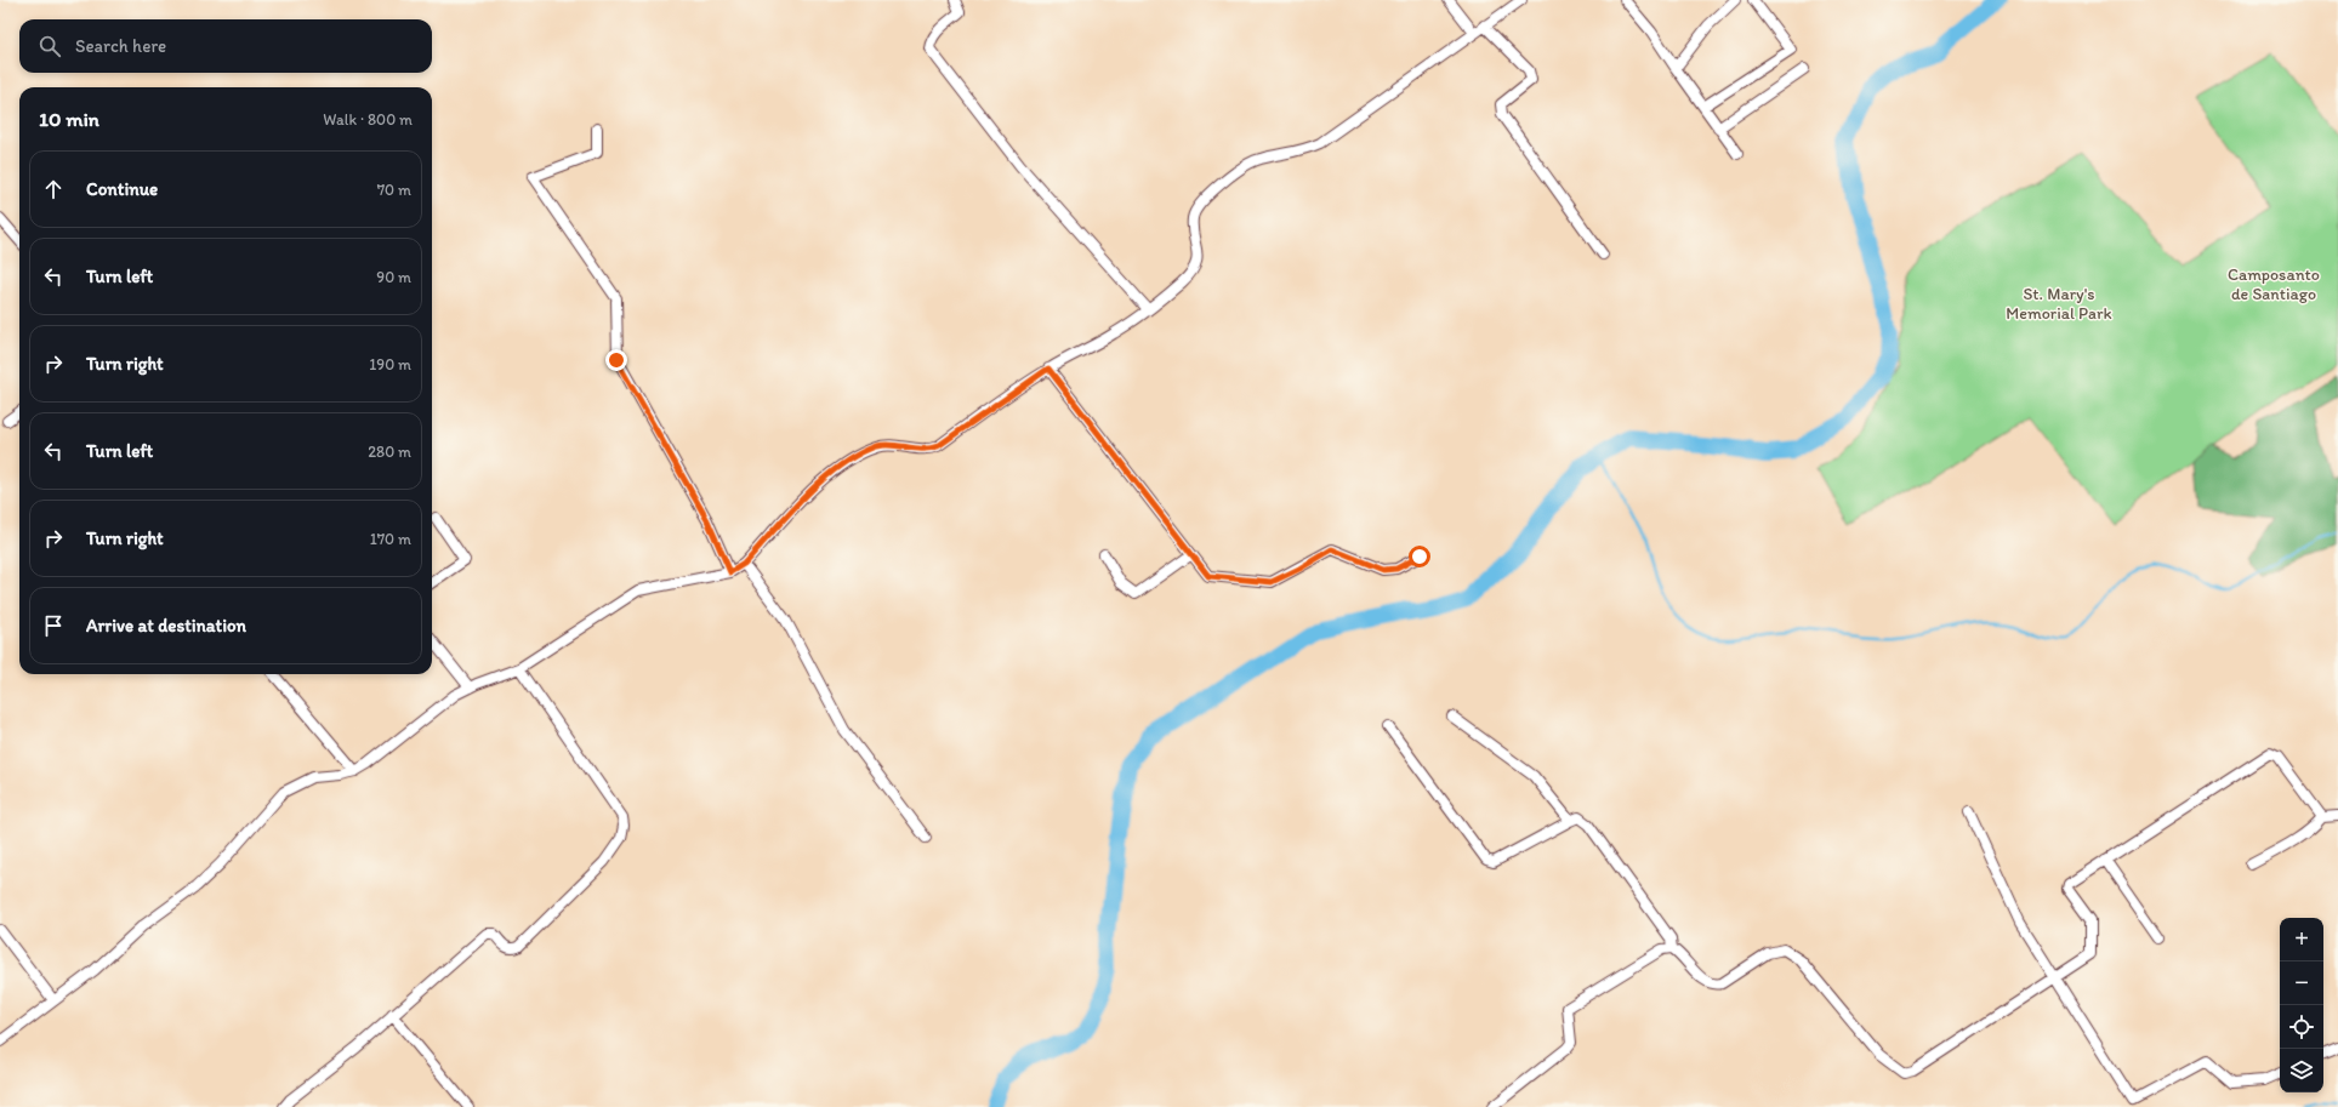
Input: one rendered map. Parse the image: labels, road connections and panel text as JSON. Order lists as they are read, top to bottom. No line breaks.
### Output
{"parks":["Camposanto de Santiago","St. Mary's Memorial Park"],"page":{"search":"Search here","heading":["10 min","Walk · 800 m"],"list":[["Continue","70 m"],["Turn left","90 m"],["Turn right","190 m"],["Turn left","280 m"],["Turn right","170 m"],"Arrive at destination"],"map_buttons":["+","−"]}}
